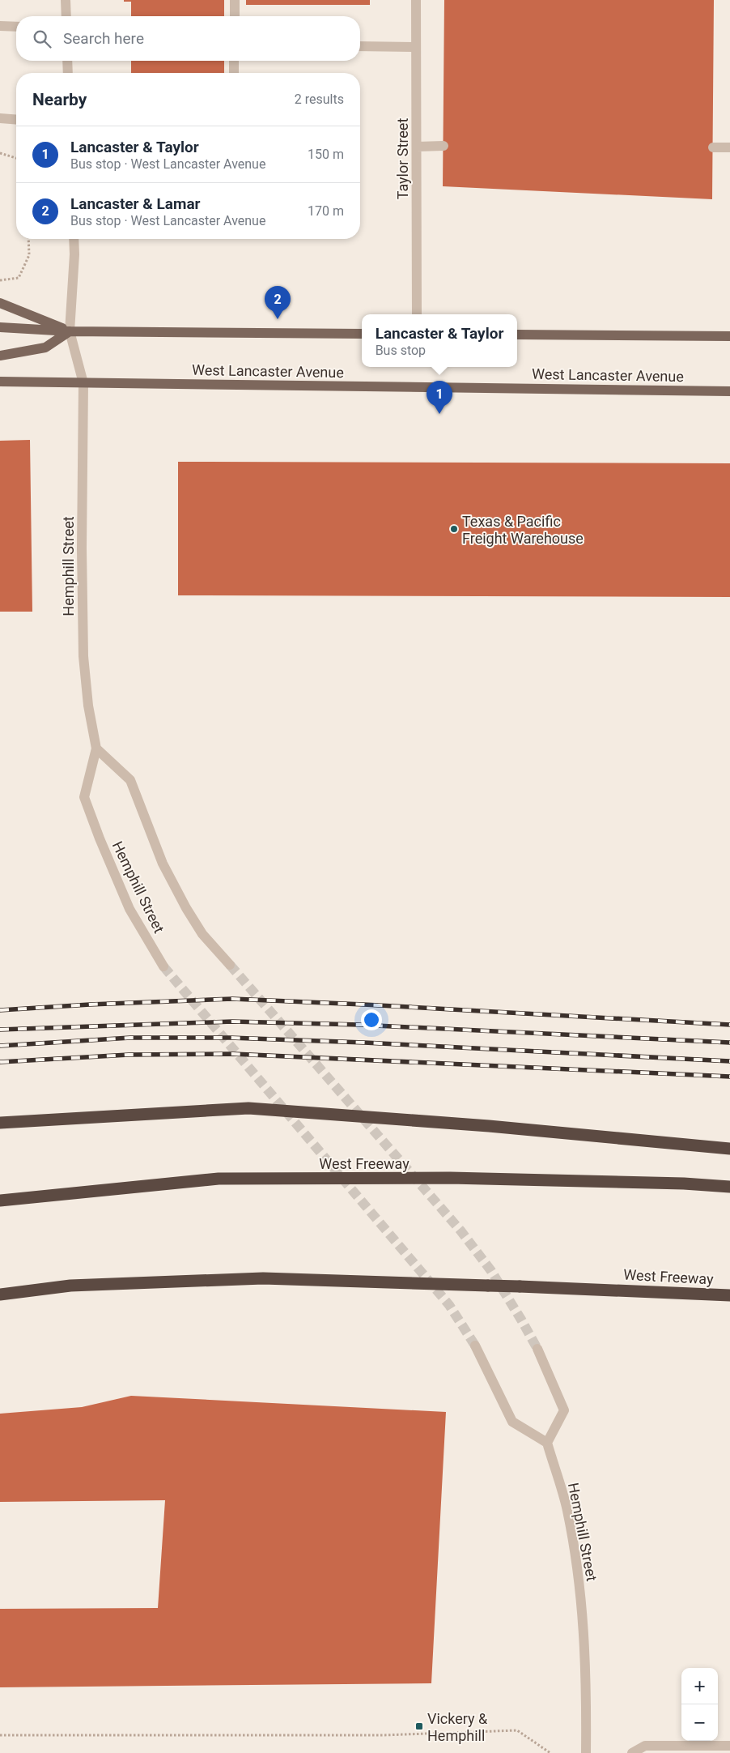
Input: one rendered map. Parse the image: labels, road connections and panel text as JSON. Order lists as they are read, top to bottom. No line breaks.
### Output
{"streets":{"highway":["West Freeway"],"main road":["West Lancaster Avenue"],"street":["Taylor Street","Hemphill Street"]},"crossings":[["West Lancaster Avenue","Hemphill Street"]],"places":{"other":["Texas & Pacific Freight Warehouse"],"transit":["Vickery & Hemphill"]},"page":{"search":"Search here","heading":["Nearby","2 results"],"list":[{"mark":"1","name":"Lancaster & Taylor","note":"Bus stop · West Lancaster Avenue","value":"150 m"},{"mark":"2","name":"Lancaster & Lamar","note":"Bus stop · West Lancaster Avenue","value":"170 m"}],"pins":["2","1"],"popup":["Lancaster & Taylor","Bus stop"],"map_buttons":["+","−"]}}
